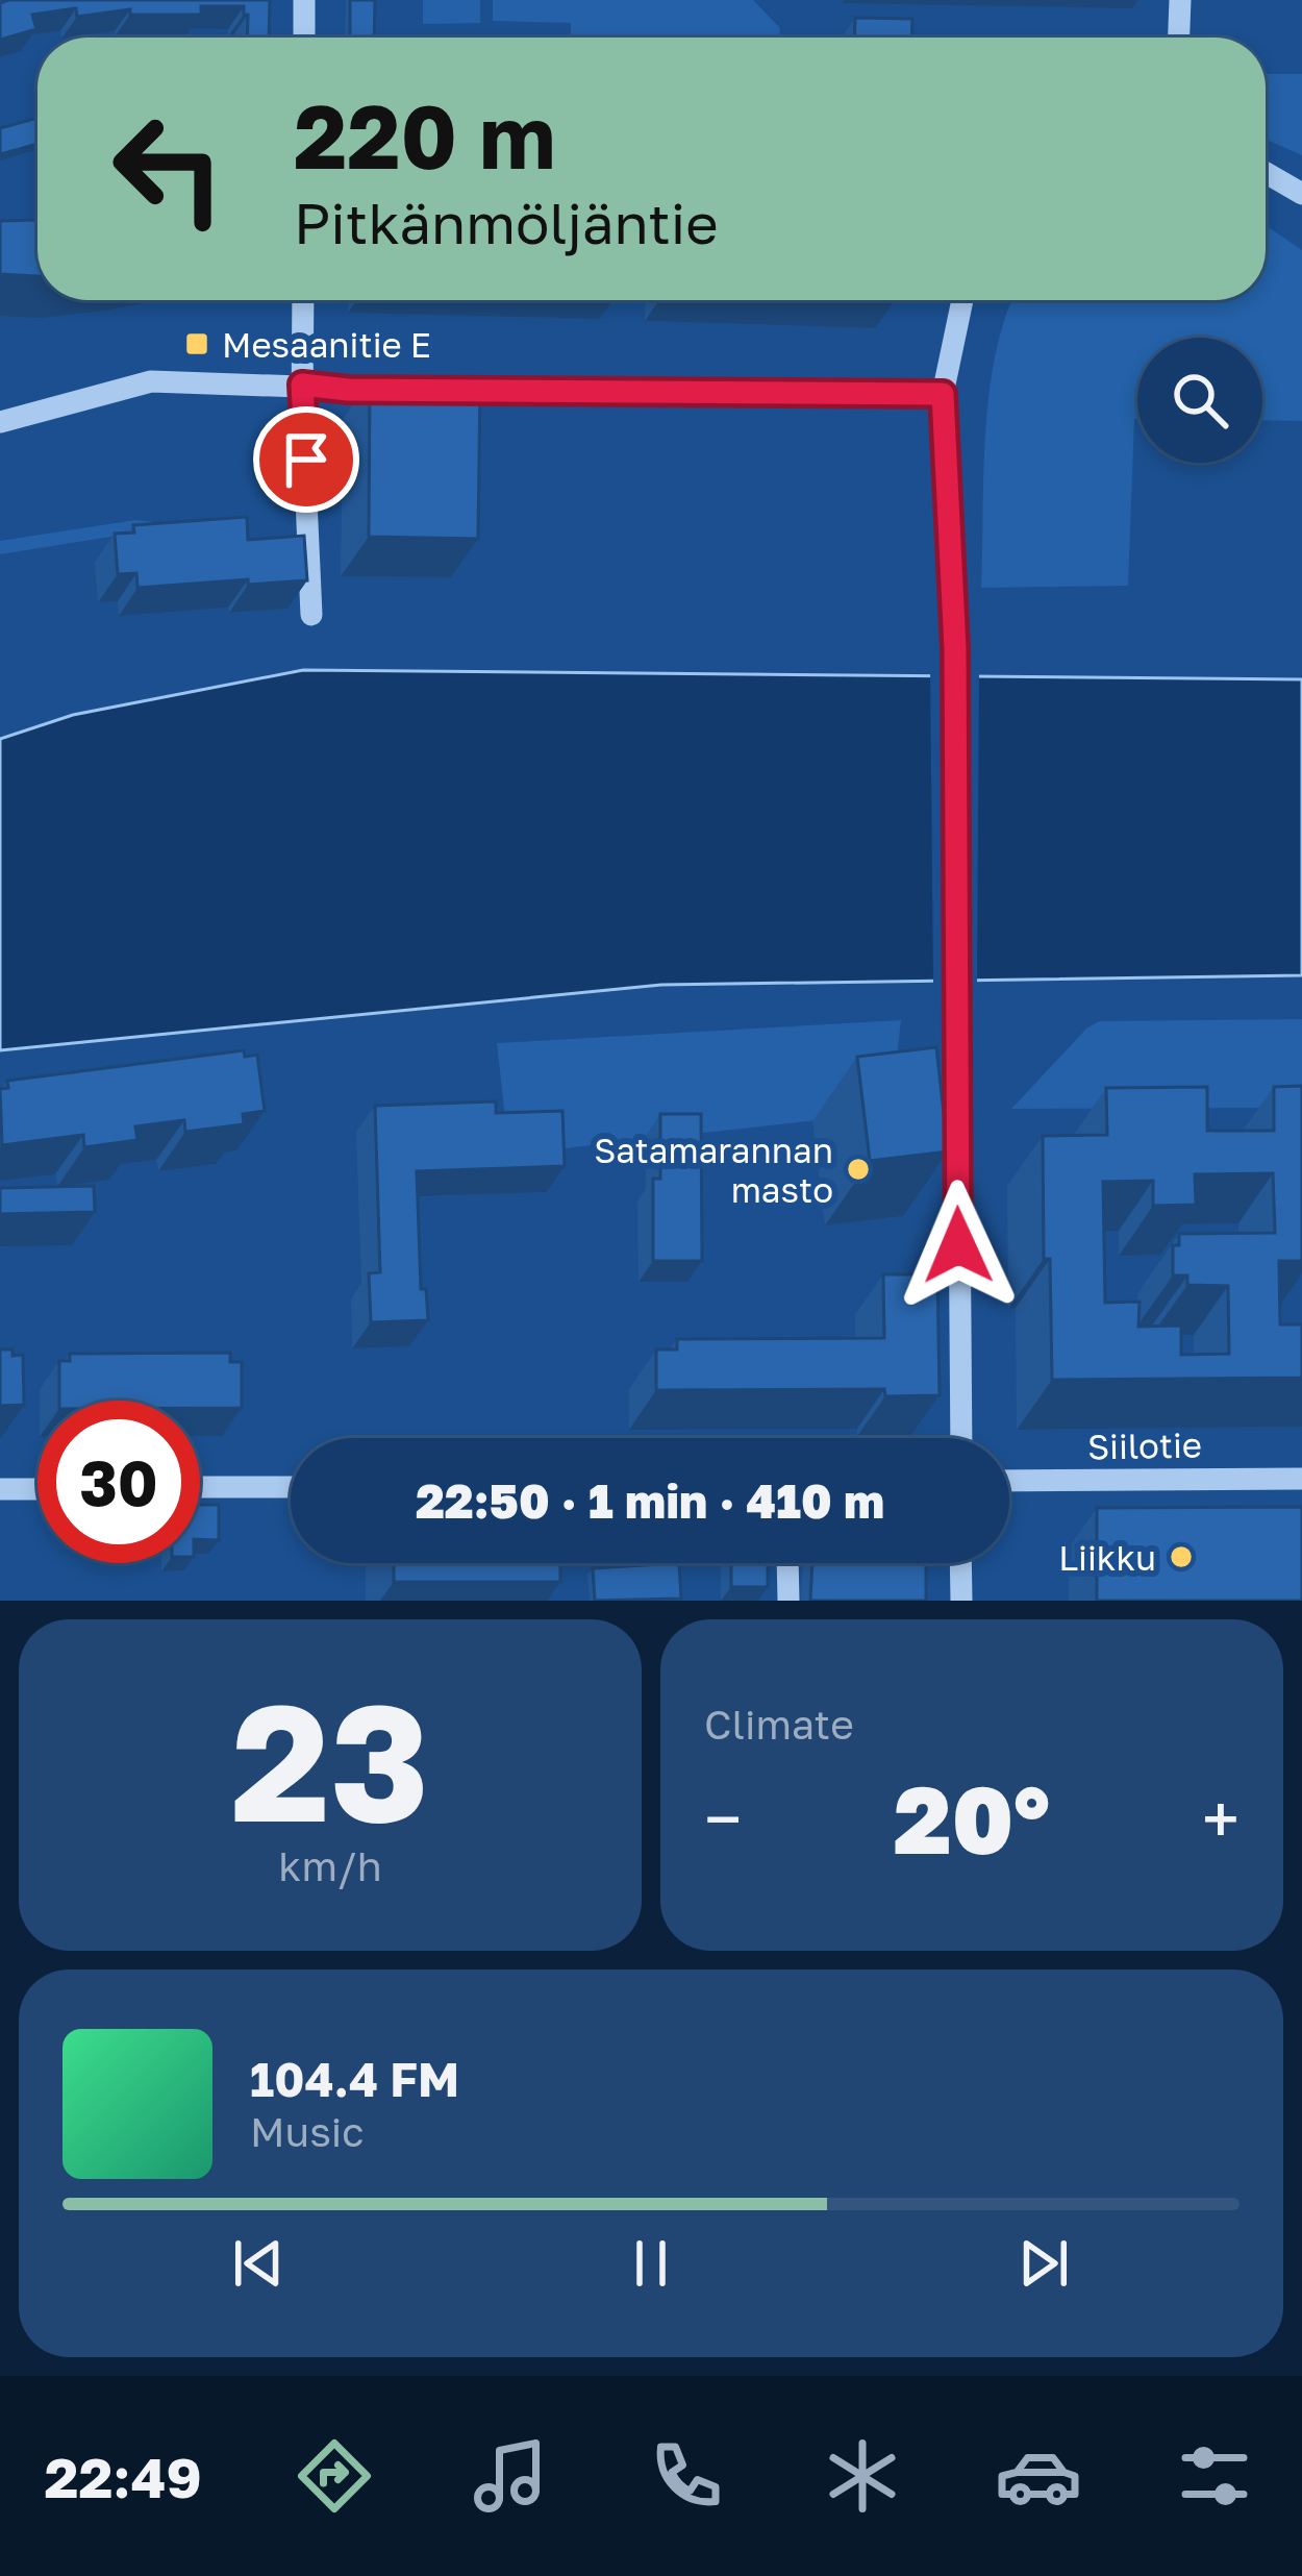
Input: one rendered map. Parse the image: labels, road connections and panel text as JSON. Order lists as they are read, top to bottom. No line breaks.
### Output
{"streets":{"street":["Siilotie"]},"places":{"transit":["Mesaanitie E"],"other":["Satamarannan masto","Liikku"]},"page":{"turn":["220 m","Pitkänmöljäntie"],"limit":"30","trip":"22:50 · 1 min · 410 m","tile":[["23","km/h"],"Climate"],"heat":["−","20°","+"],"song":["104.4 FM","Music"],"tabs":"22:49"}}
